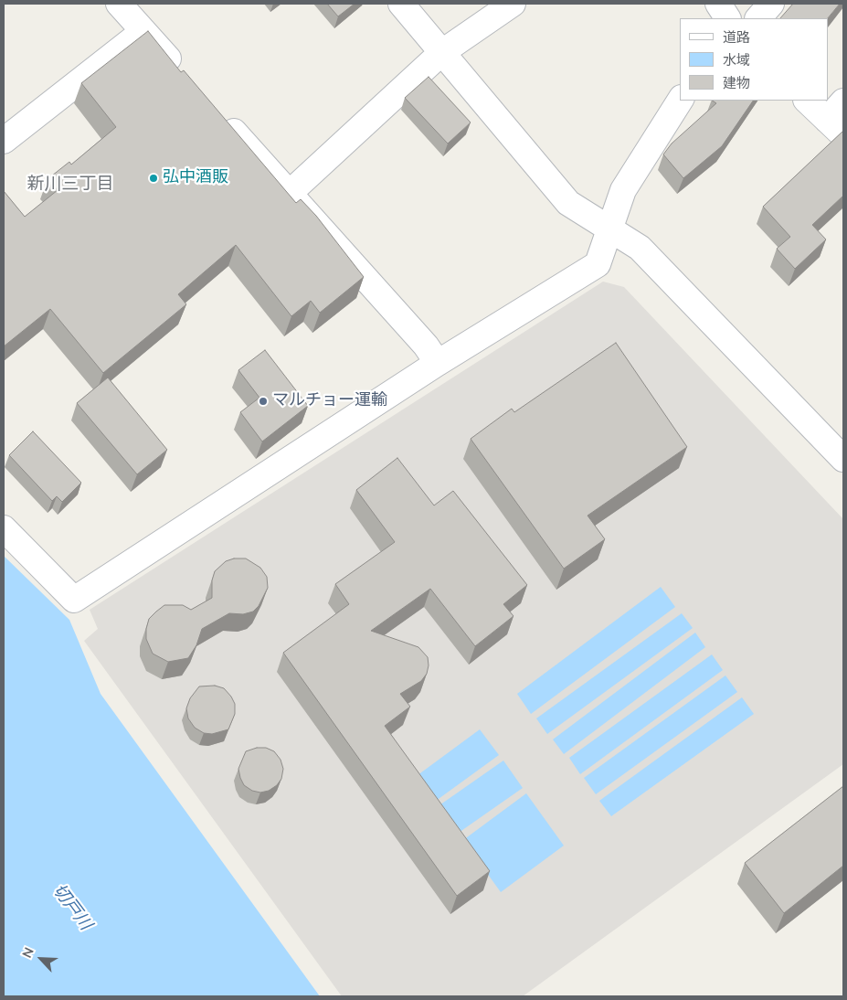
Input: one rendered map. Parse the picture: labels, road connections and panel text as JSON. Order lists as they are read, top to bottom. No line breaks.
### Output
{"districts":["新川三丁目"],"water":["切戸川"],"places":["弘中酒販","マルチョー運輸"],"legend":["道路","水域","建物"],"north":"top left"}
